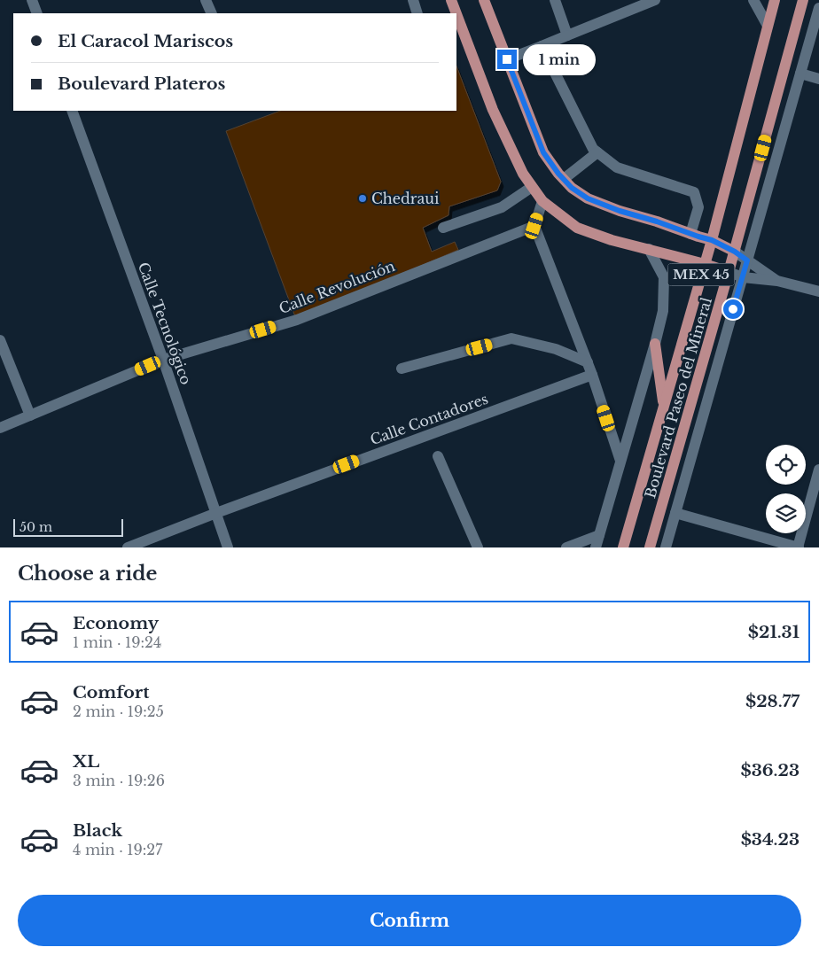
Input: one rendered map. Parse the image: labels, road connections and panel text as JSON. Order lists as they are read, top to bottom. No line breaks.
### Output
{"streets":{"main road":["MEX 45","Boulevard Paseo del Mineral"],"street":["Calle Revolución","Calle Tecnológico","Calle Contadores"]},"crossings":[["Calle Revolución","Calle Tecnológico"],["Calle Tecnológico","Calle Contadores"]],"places":["Chedraui"],"scale_bar":"50 m","page":{"banner":["El Caracol Mariscos","Boulevard Plateros"],"bubble":"1 min","scale":"50 m","heading":"Choose a ride","list":[{"name":"Economy","note":"1 min · 19:24","value":"$21.31"},{"name":"Comfort","note":"2 min · 19:25","value":"$28.77"},{"name":"XL","note":"3 min · 19:26","value":"$36.23"},{"name":"Black","note":"4 min · 19:27","value":"$34.23"}],"buttons":"Confirm"}}
